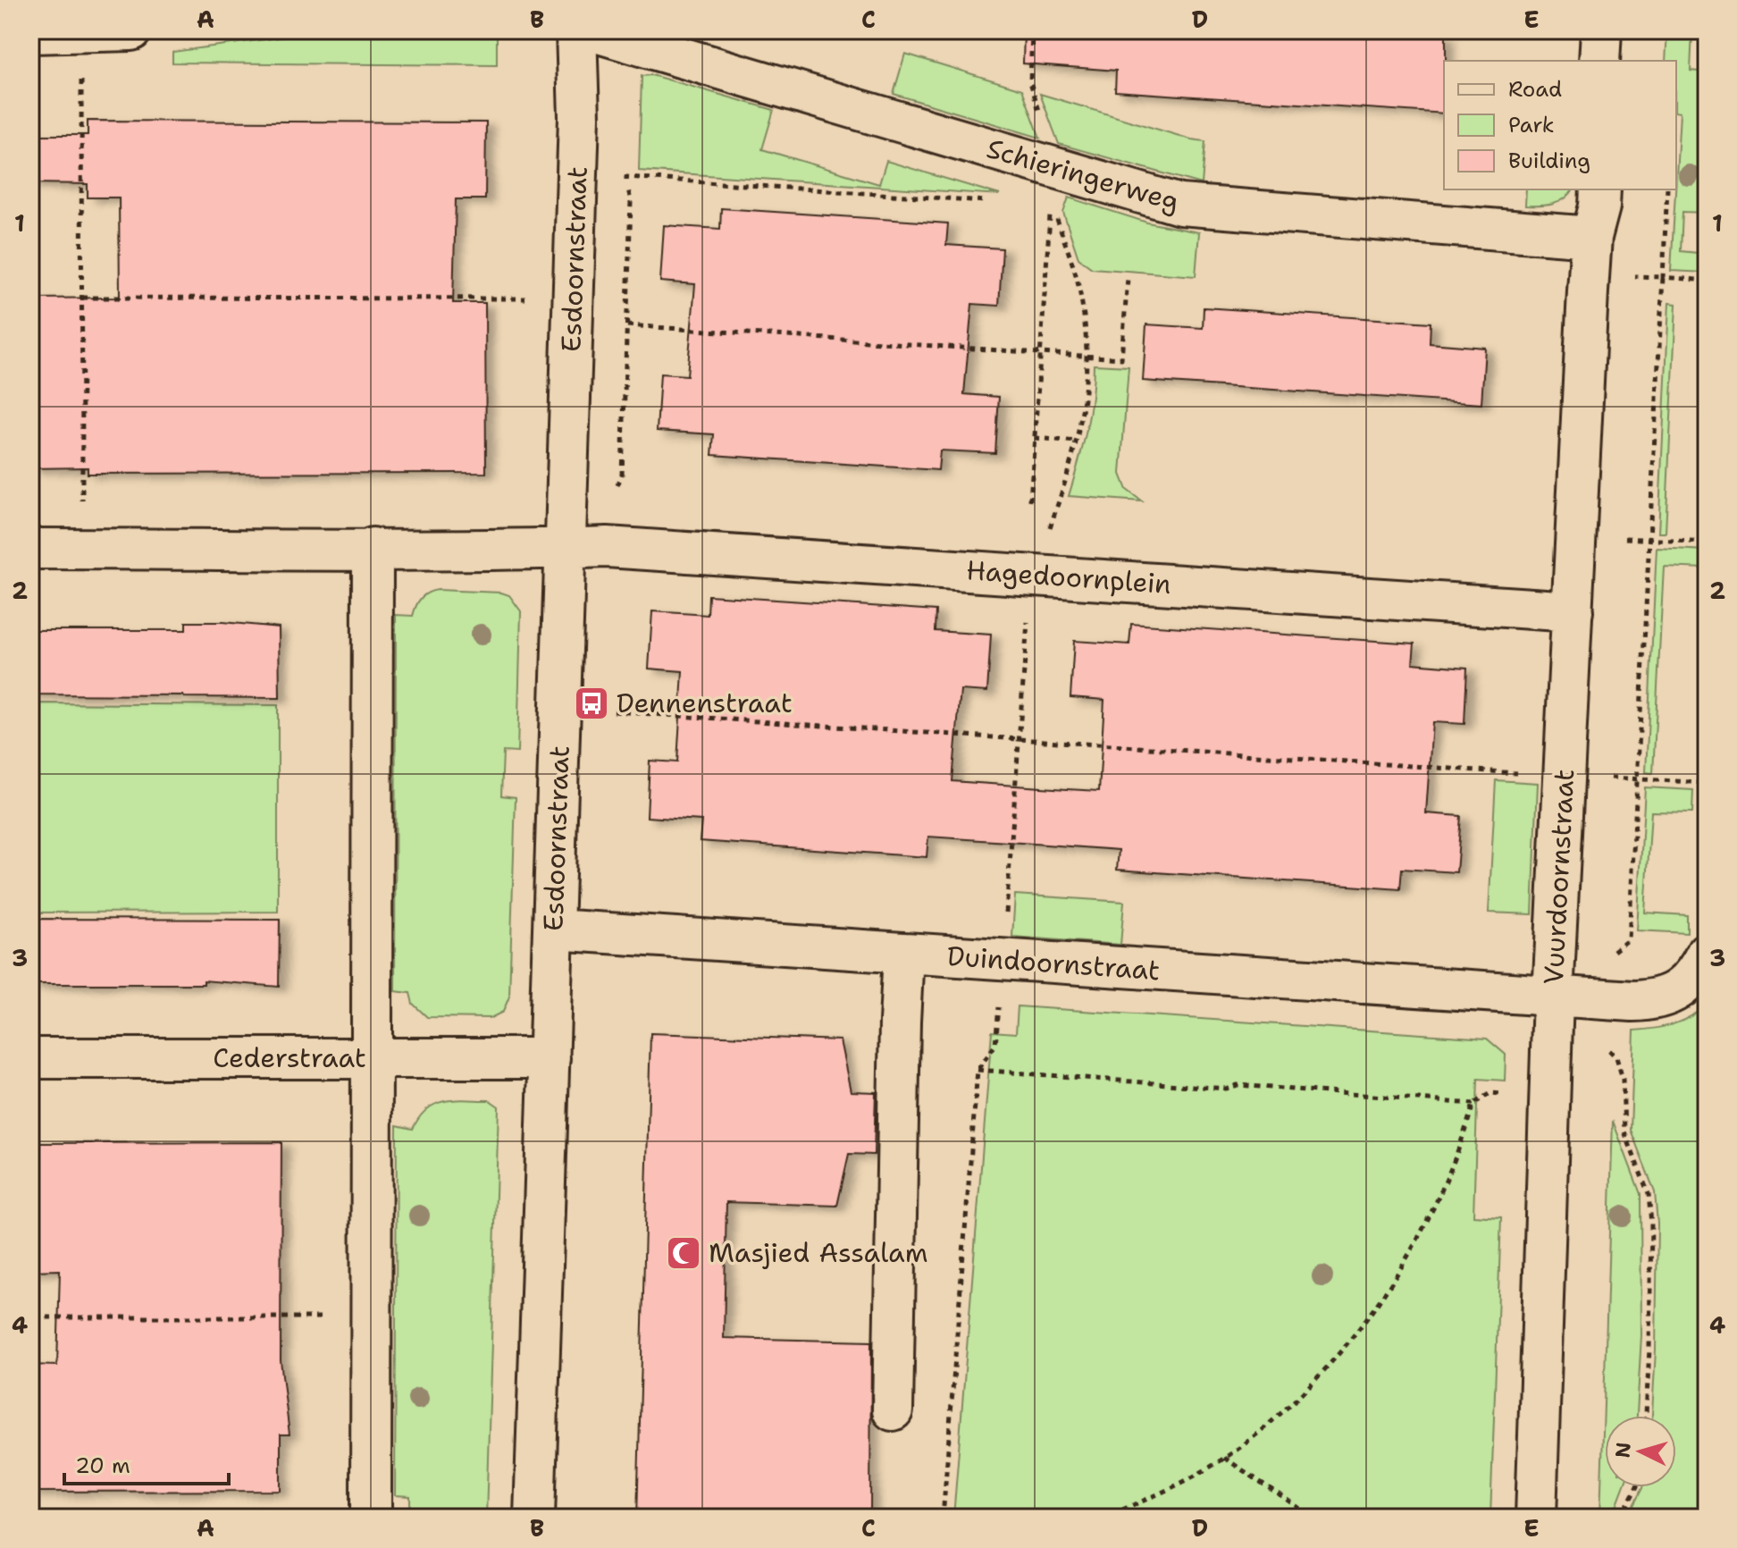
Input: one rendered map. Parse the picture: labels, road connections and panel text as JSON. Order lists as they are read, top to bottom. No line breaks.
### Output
{"streets":{"street":["Schieringerweg","Esdoornstraat","Hagedoornplein","Vuurdoornstraat","Duindoornstraat","Cederstraat"]},"crossings":[["Schieringerweg","Vuurdoornstraat"],["Esdoornstraat","Hagedoornplein"],["Esdoornstraat","Duindoornstraat"],["Esdoornstraat","Cederstraat"],["Hagedoornplein","Vuurdoornstraat"],["Vuurdoornstraat","Duindoornstraat"]],"places":{"bus stop":["Dennenstraat"],"mosque":["Masjied Assalam"]},"legend":["Road","Park","Building"],"scale_bar":"20 m","north":"left","grid":{"columns":["A","B","C","D","E"],"rows":["1","2","3","4"]}}
